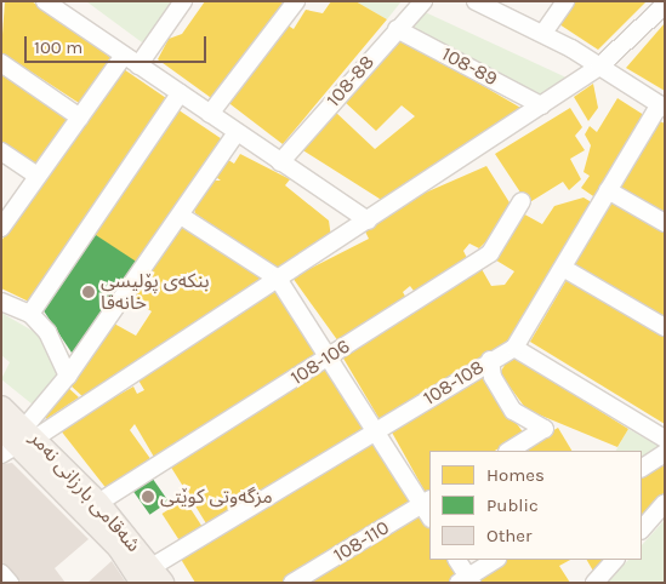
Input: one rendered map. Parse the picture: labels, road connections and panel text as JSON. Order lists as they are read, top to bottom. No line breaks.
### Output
{"streets":{"main road":["شەقامی بارزانی نەمر"],"street":["108-89","108-88","108-106","108-108","108-110"]},"crossings":[["108-89","108-88"],["108-106","شەقامی بارزانی نەمر"],["108-108","شەقامی بارزانی نەمر"]],"places":["بنکەی پۆلیسی خانەقا","مزگەوتی کوێتی"],"legend":["Homes","Public","Other"],"scale_bar":"100 m"}
